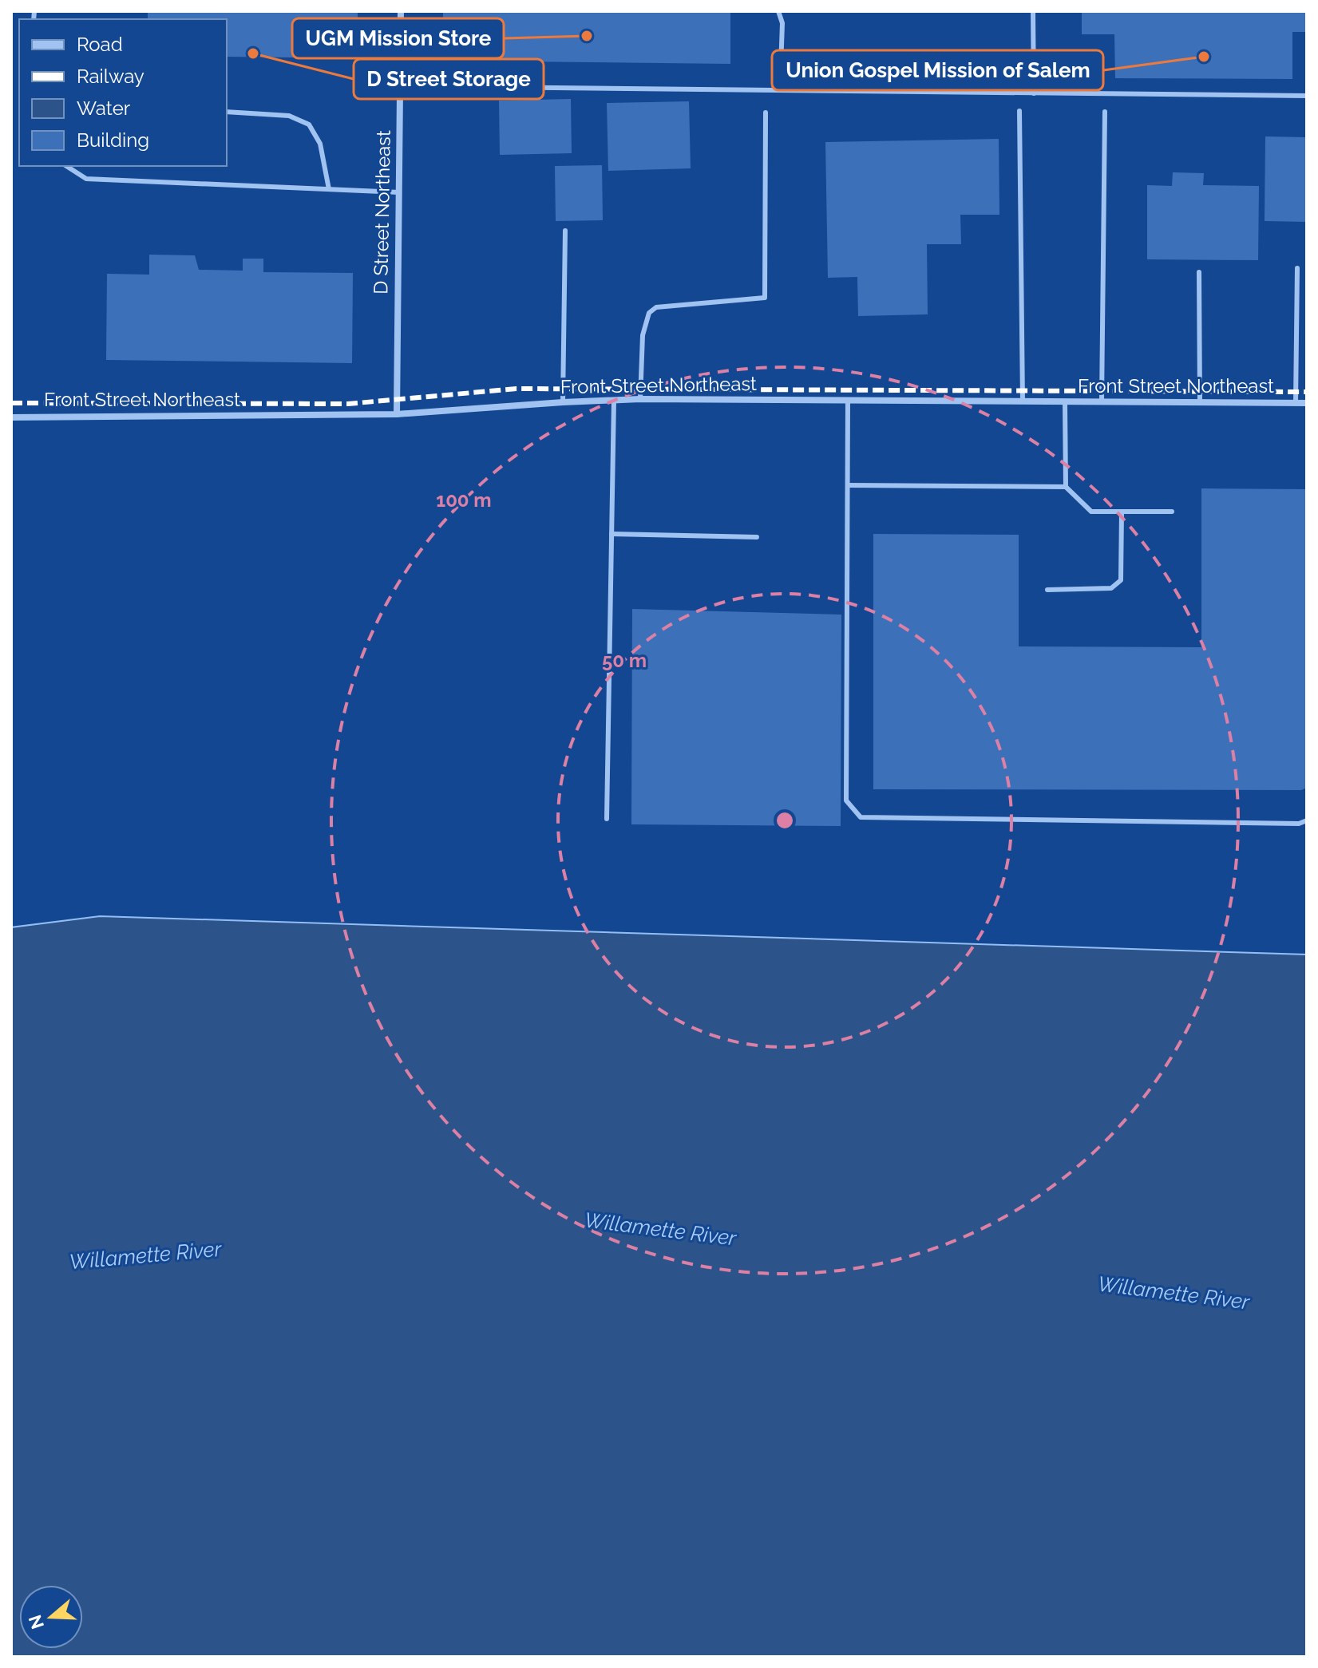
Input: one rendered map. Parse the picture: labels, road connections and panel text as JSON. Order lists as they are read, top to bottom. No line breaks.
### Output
{"streets":{"street":["D Street Northeast","Front Street Northeast"]},"crossings":[["D Street Northeast","Front Street Northeast"]],"water":["Willamette River"],"places":["UGM Mission Store","D Street Storage","Union Gospel Mission of Salem"],"legend":["Road","Railway","Water","Building"],"north":"left","rings":["100 m","50 m"]}
